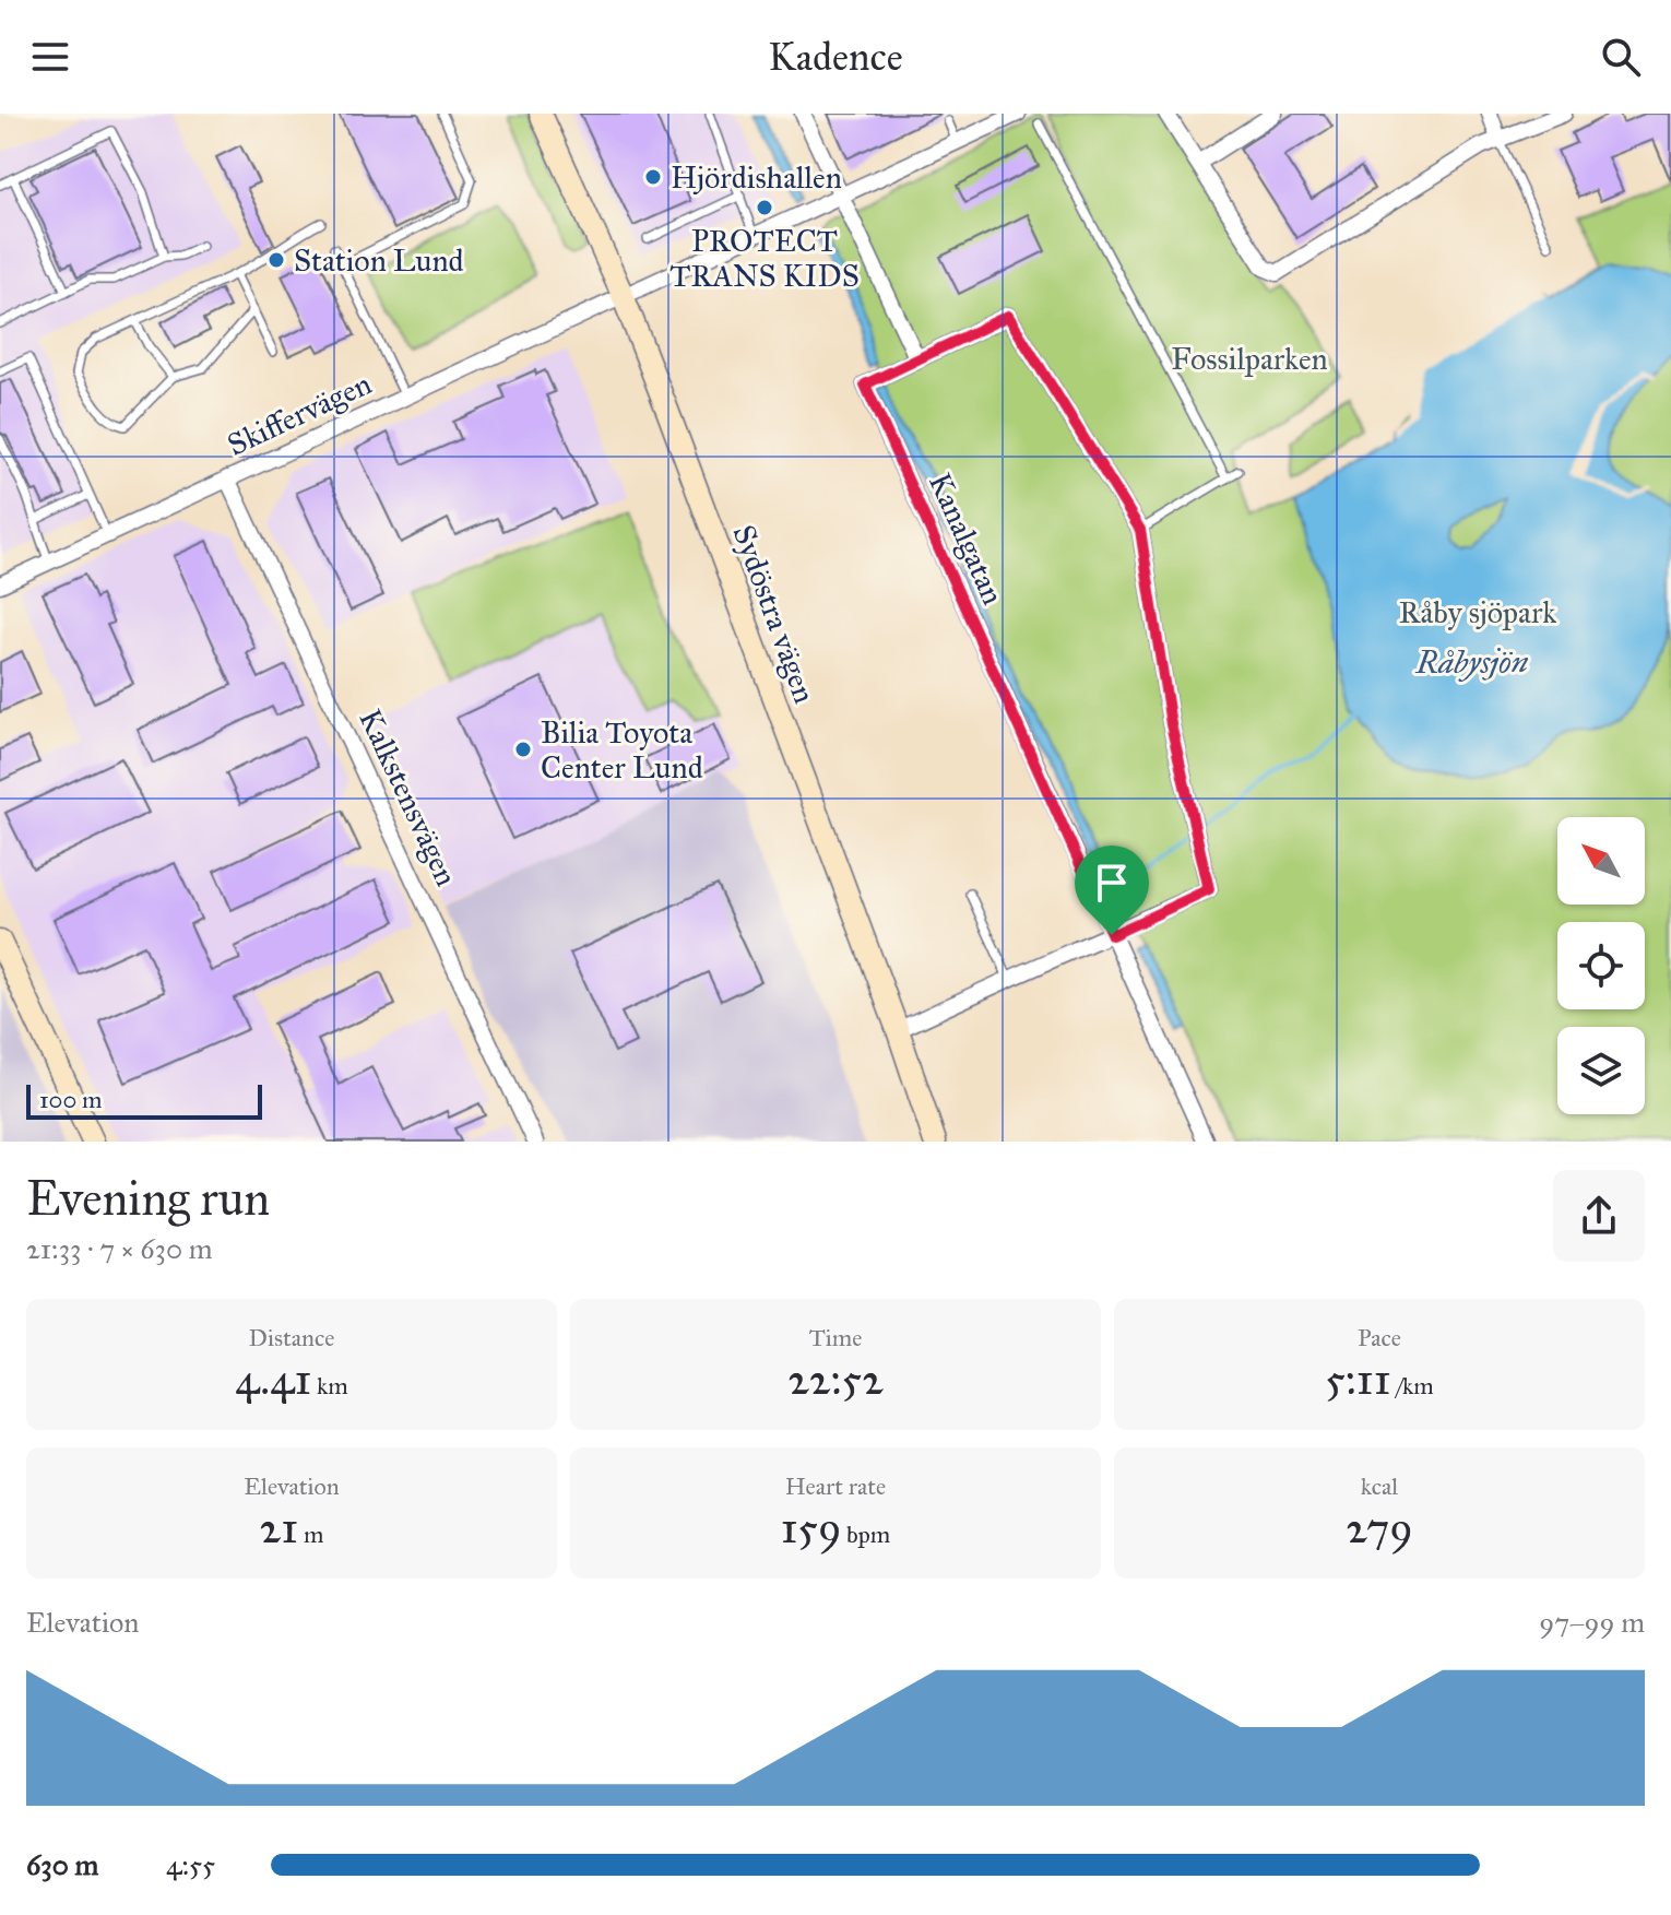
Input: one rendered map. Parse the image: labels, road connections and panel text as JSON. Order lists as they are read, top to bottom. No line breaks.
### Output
{"streets":{"main road":["Sydöstra vägen"],"street":["Skiffervägen","Kanalgatan","Kalkstensvägen"]},"crossings":[["Skiffervägen","Sydöstra vägen"],["Skiffervägen","Kalkstensvägen"]],"water":["Råbysjön"],"parks":["Fossilparken","Råby sjöpark"],"places":["Hjördishallen","PROTECT TRANS KIDS","Station Lund","Bilia Toyota Center Lund"],"scale_bar":"100 m","north":"top left","page":{"header":"Kadence","scale":"100 m","heading":["Evening run","21:33 · 7 × 630 m"],"stats":[["Distance","4.41 km"],["Time","22:52"],["Pace","5:11 /km"],["Elevation","21 m"],["Heart rate","159 bpm"],["kcal","279"]],"chart":["Elevation","97–99 m"],"list":[{"name":"630 m","note":"4:55"}]}}
